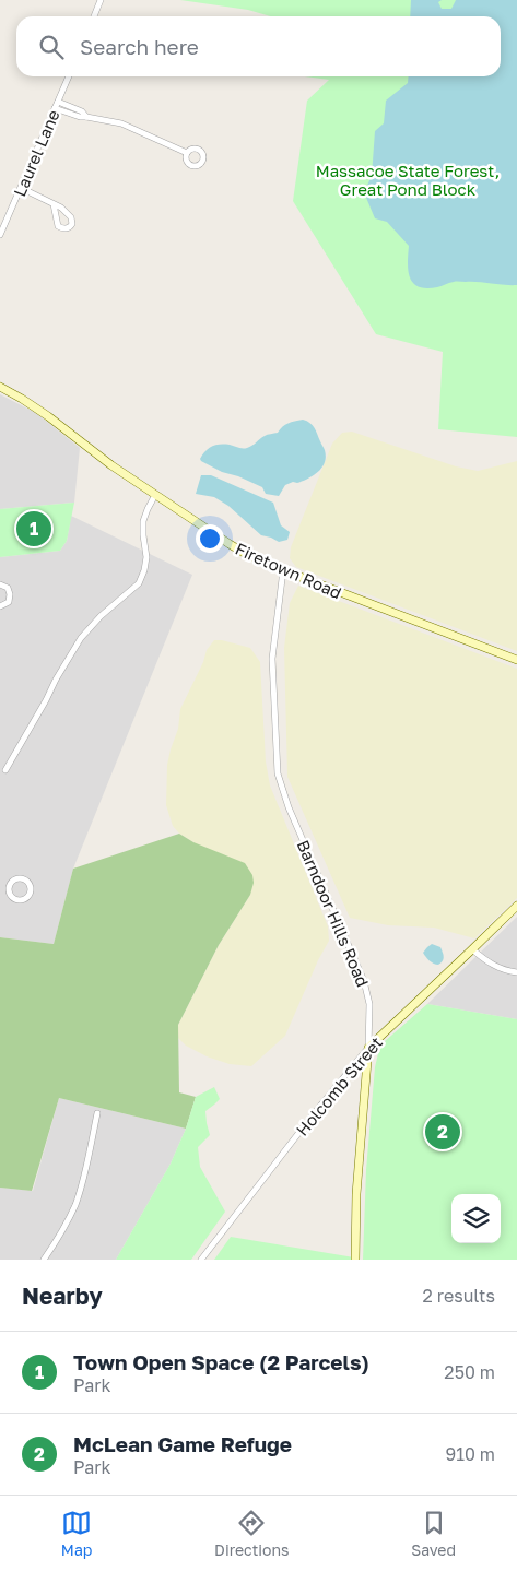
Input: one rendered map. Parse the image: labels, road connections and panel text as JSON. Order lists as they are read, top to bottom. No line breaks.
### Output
{"streets":{"street":["Laurel Lane","Firetown Road","Barndoor Hills Road","Holcomb Street"]},"crossings":[["Firetown Road","Barndoor Hills Road"],["Barndoor Hills Road","Holcomb Street"]],"parks":["Massacoe State Forest, Great Pond Block"],"page":{"search":"Search here","pins":["1","2"],"heading":["Nearby","2 results"],"list":[{"mark":"1","name":"Town Open Space (2 Parcels)","note":"Park","value":"250 m"},{"mark":"2","name":"McLean Game Refuge","note":"Park","value":"910 m"}],"nav":["Map","Directions","Saved"]}}
